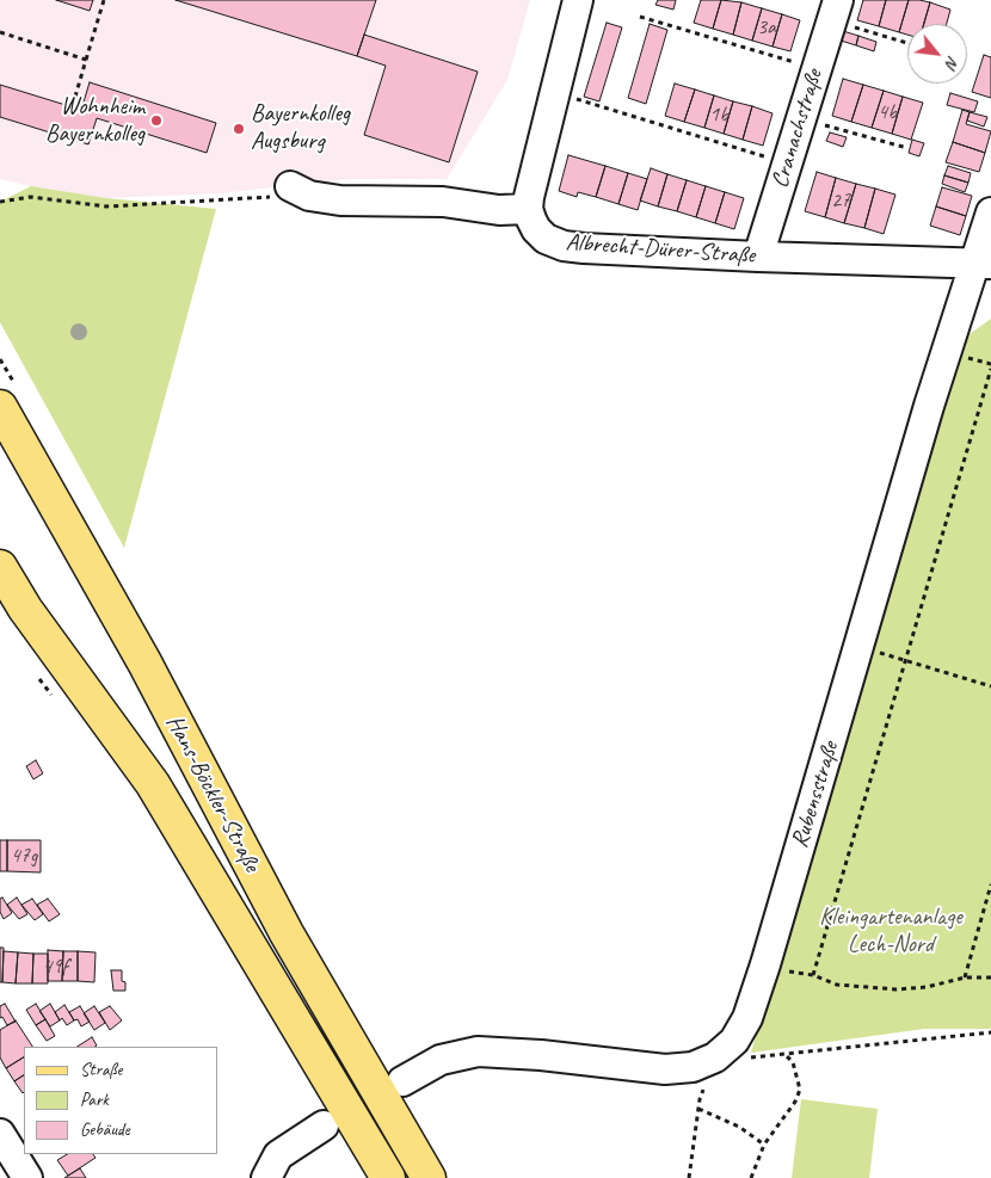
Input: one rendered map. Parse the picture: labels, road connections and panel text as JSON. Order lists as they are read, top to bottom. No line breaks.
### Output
{"streets":{"main road":["Hans-Böckler-Straße"],"street":["Cranachstraße","Albrecht-Dürer-Straße","Rubensstraße"]},"crossings":[["Cranachstraße","Albrecht-Dürer-Straße"],["Albrecht-Dürer-Straße","Rubensstraße"]],"parks":["Kleingartenanlage Lech-Nord"],"places":["Wohnheim Bayernkolleg","Bayernkolleg Augsburg"],"house_numbers":["3a","4b","1b","27","47g","49f"],"legend":["Straße","Park","Gebäude"],"north":"bottom right"}
